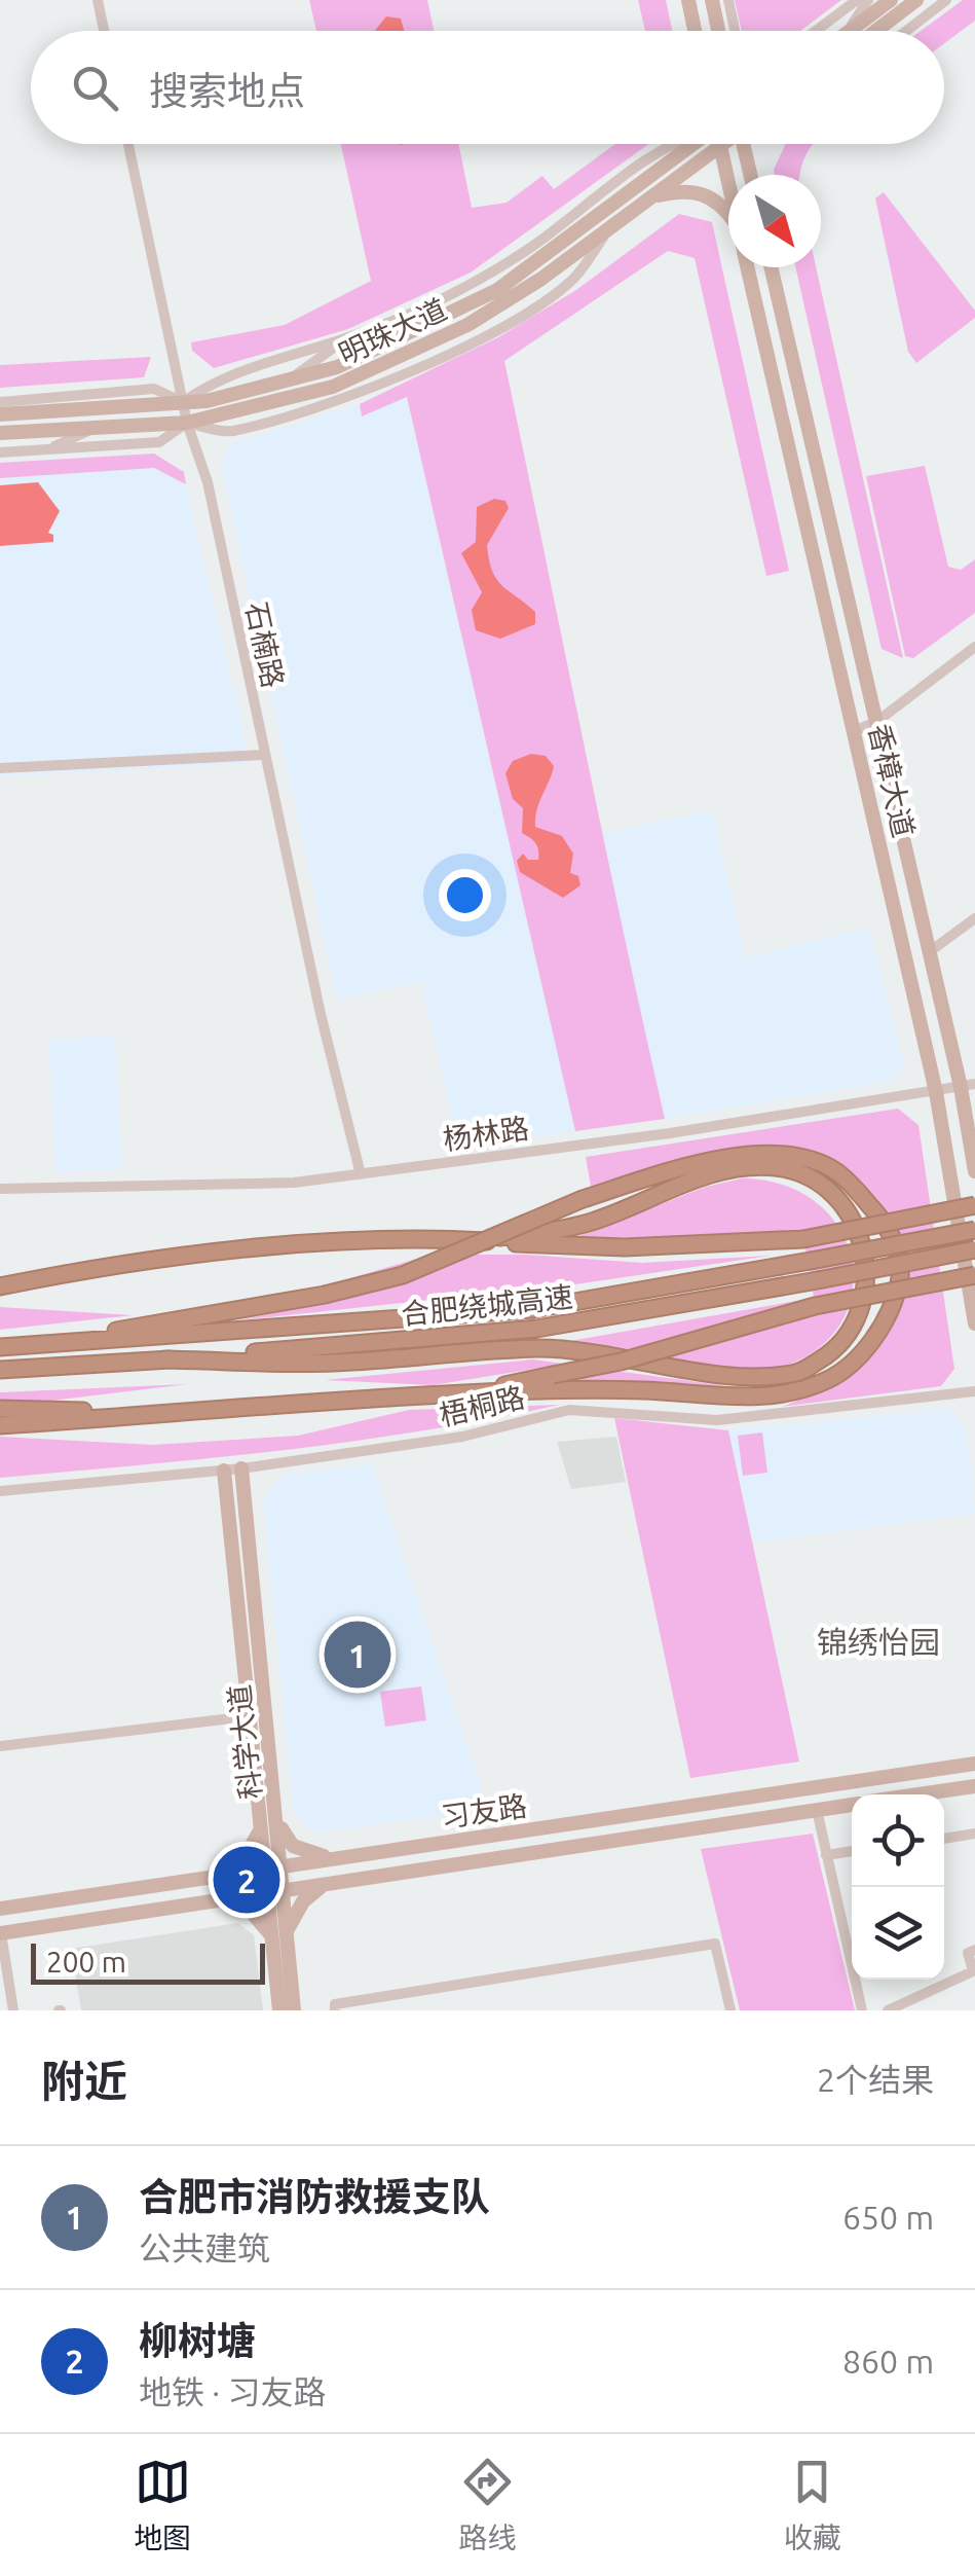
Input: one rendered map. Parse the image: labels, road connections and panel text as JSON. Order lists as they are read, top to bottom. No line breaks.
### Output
{"streets":{"highway":["合肥绕城高速"],"main road":["明珠大道","香樟大道","科学大道","习友路"],"street":["石楠路","杨林路","梧桐路"]},"crossings":[["明珠大道","石楠路"],["明珠大道","香樟大道"],["石楠路","杨林路"],["香樟大道","杨林路"],["梧桐路","科学大道"],["科学大道","习友路"]],"districts":["锦绣怡园"],"scale_bar":"200 m","north":"bottom right","page":{"search":"搜索地点","pins":["1","2"],"scale":"200 m","heading":["附近","2个结果"],"list":[{"mark":"1","name":"合肥市消防救援支队","note":"公共建筑","value":"650 m"},{"mark":"2","name":"柳树塘","note":"地铁 · 习友路","value":"860 m"}],"nav":["地图","路线","收藏"]}}
